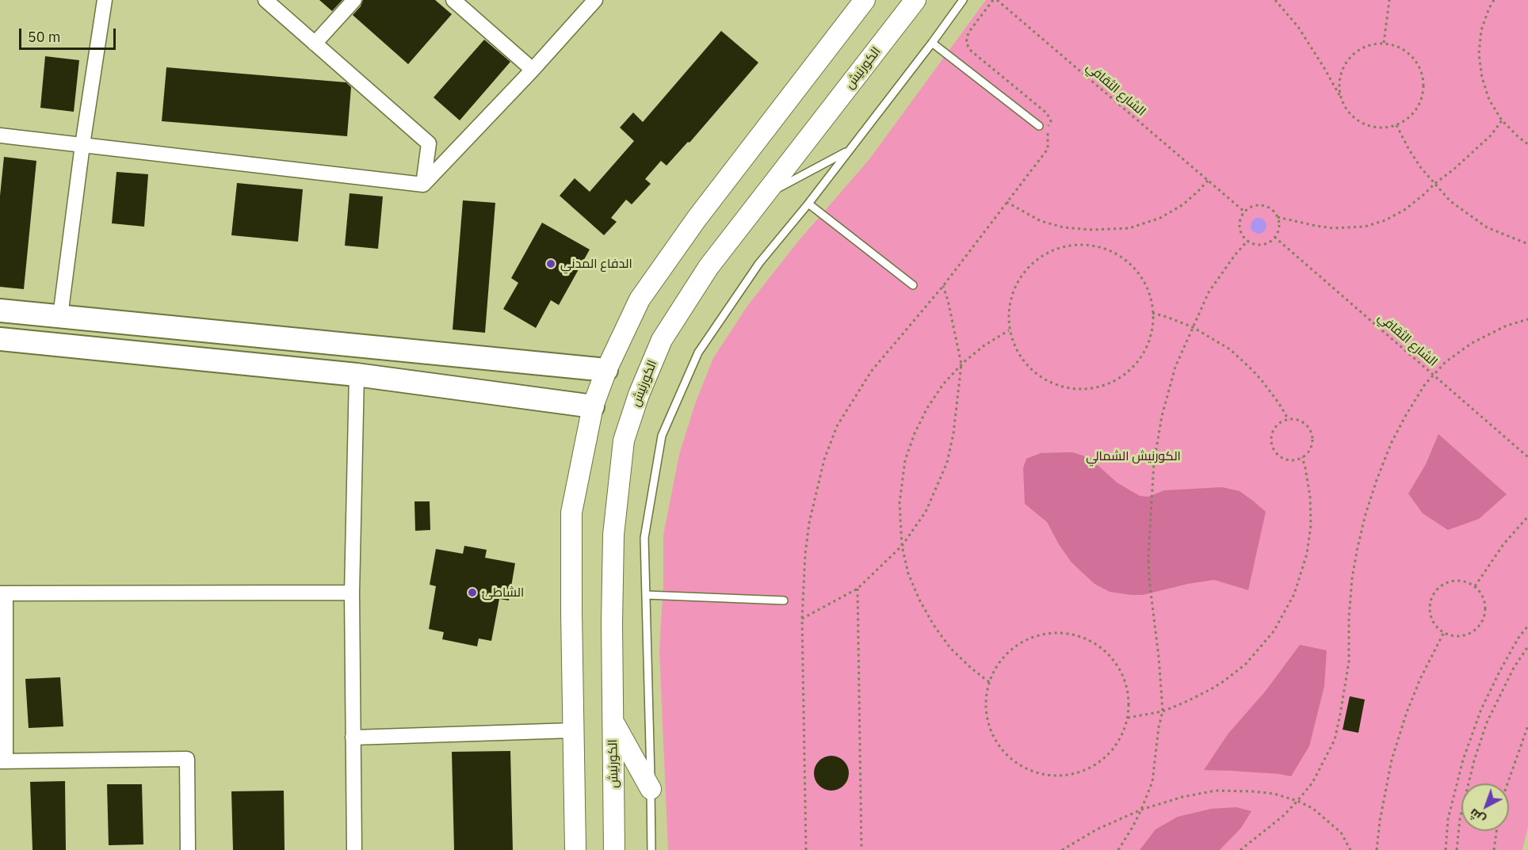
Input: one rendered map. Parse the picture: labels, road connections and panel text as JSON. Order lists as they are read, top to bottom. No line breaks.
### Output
{"streets":{"main road":["الكورنيش"],"path":["الشارع الثقافي"]},"parks":["الكورنيش الشمالي"],"places":["الدفاع المدني","الشاطئ"],"scale_bar":"50 m","north":"bottom left"}
